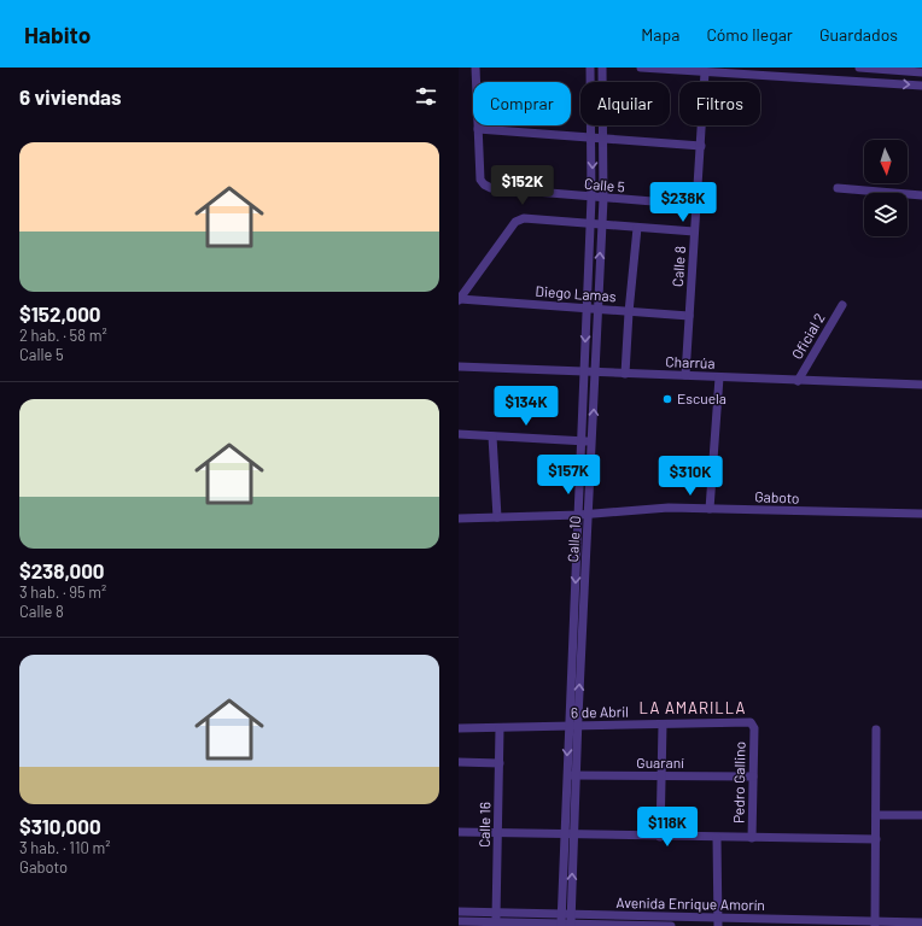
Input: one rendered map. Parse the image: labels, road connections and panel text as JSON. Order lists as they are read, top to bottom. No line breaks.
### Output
{"streets":{"street":["Calle 5","Calle 8","Diego Lamas","Oficial 2","Charrúa","Gaboto","Calle 10","6 de Abril","Guaraní","Pedro Gallino","Calle 16","Avenida Enrique Amorín"]},"crossings":[["Calle 5","Calle 8"],["Calle 5","Calle 10"],["Calle 8","Diego Lamas"],["Calle 8","Charrúa"],["Diego Lamas","Calle 10"],["Oficial 2","Charrúa"],["Charrúa","Calle 10"],["Gaboto","Calle 10"],["Calle 10","6 de Abril"],["Calle 10","Guaraní"],["Calle 10","Avenida Enrique Amorín"],["6 de Abril","Pedro Gallino"],["6 de Abril","Calle 16"],["Guaraní","Pedro Gallino"],["Calle 16","Avenida Enrique Amorín"]],"districts":["LA AMARILLA"],"places":["Escuela"],"north":"bottom","page":{"header":"Habito","nav":["Mapa","Cómo llegar","Guardados"],"heading":"6 viviendas","chip":["Comprar","Alquilar","Filtros"],"list":[{"name":"$152,000","note":"2 hab. · 58 m² · Calle 5"},{"name":"$238,000","note":"3 hab. · 95 m² · Calle 8"},{"name":"$310,000","note":"3 hab. · 110 m² · Gaboto"}],"price":["$152K","$238K","$134K","$157K","$310K","$118K"]}}
